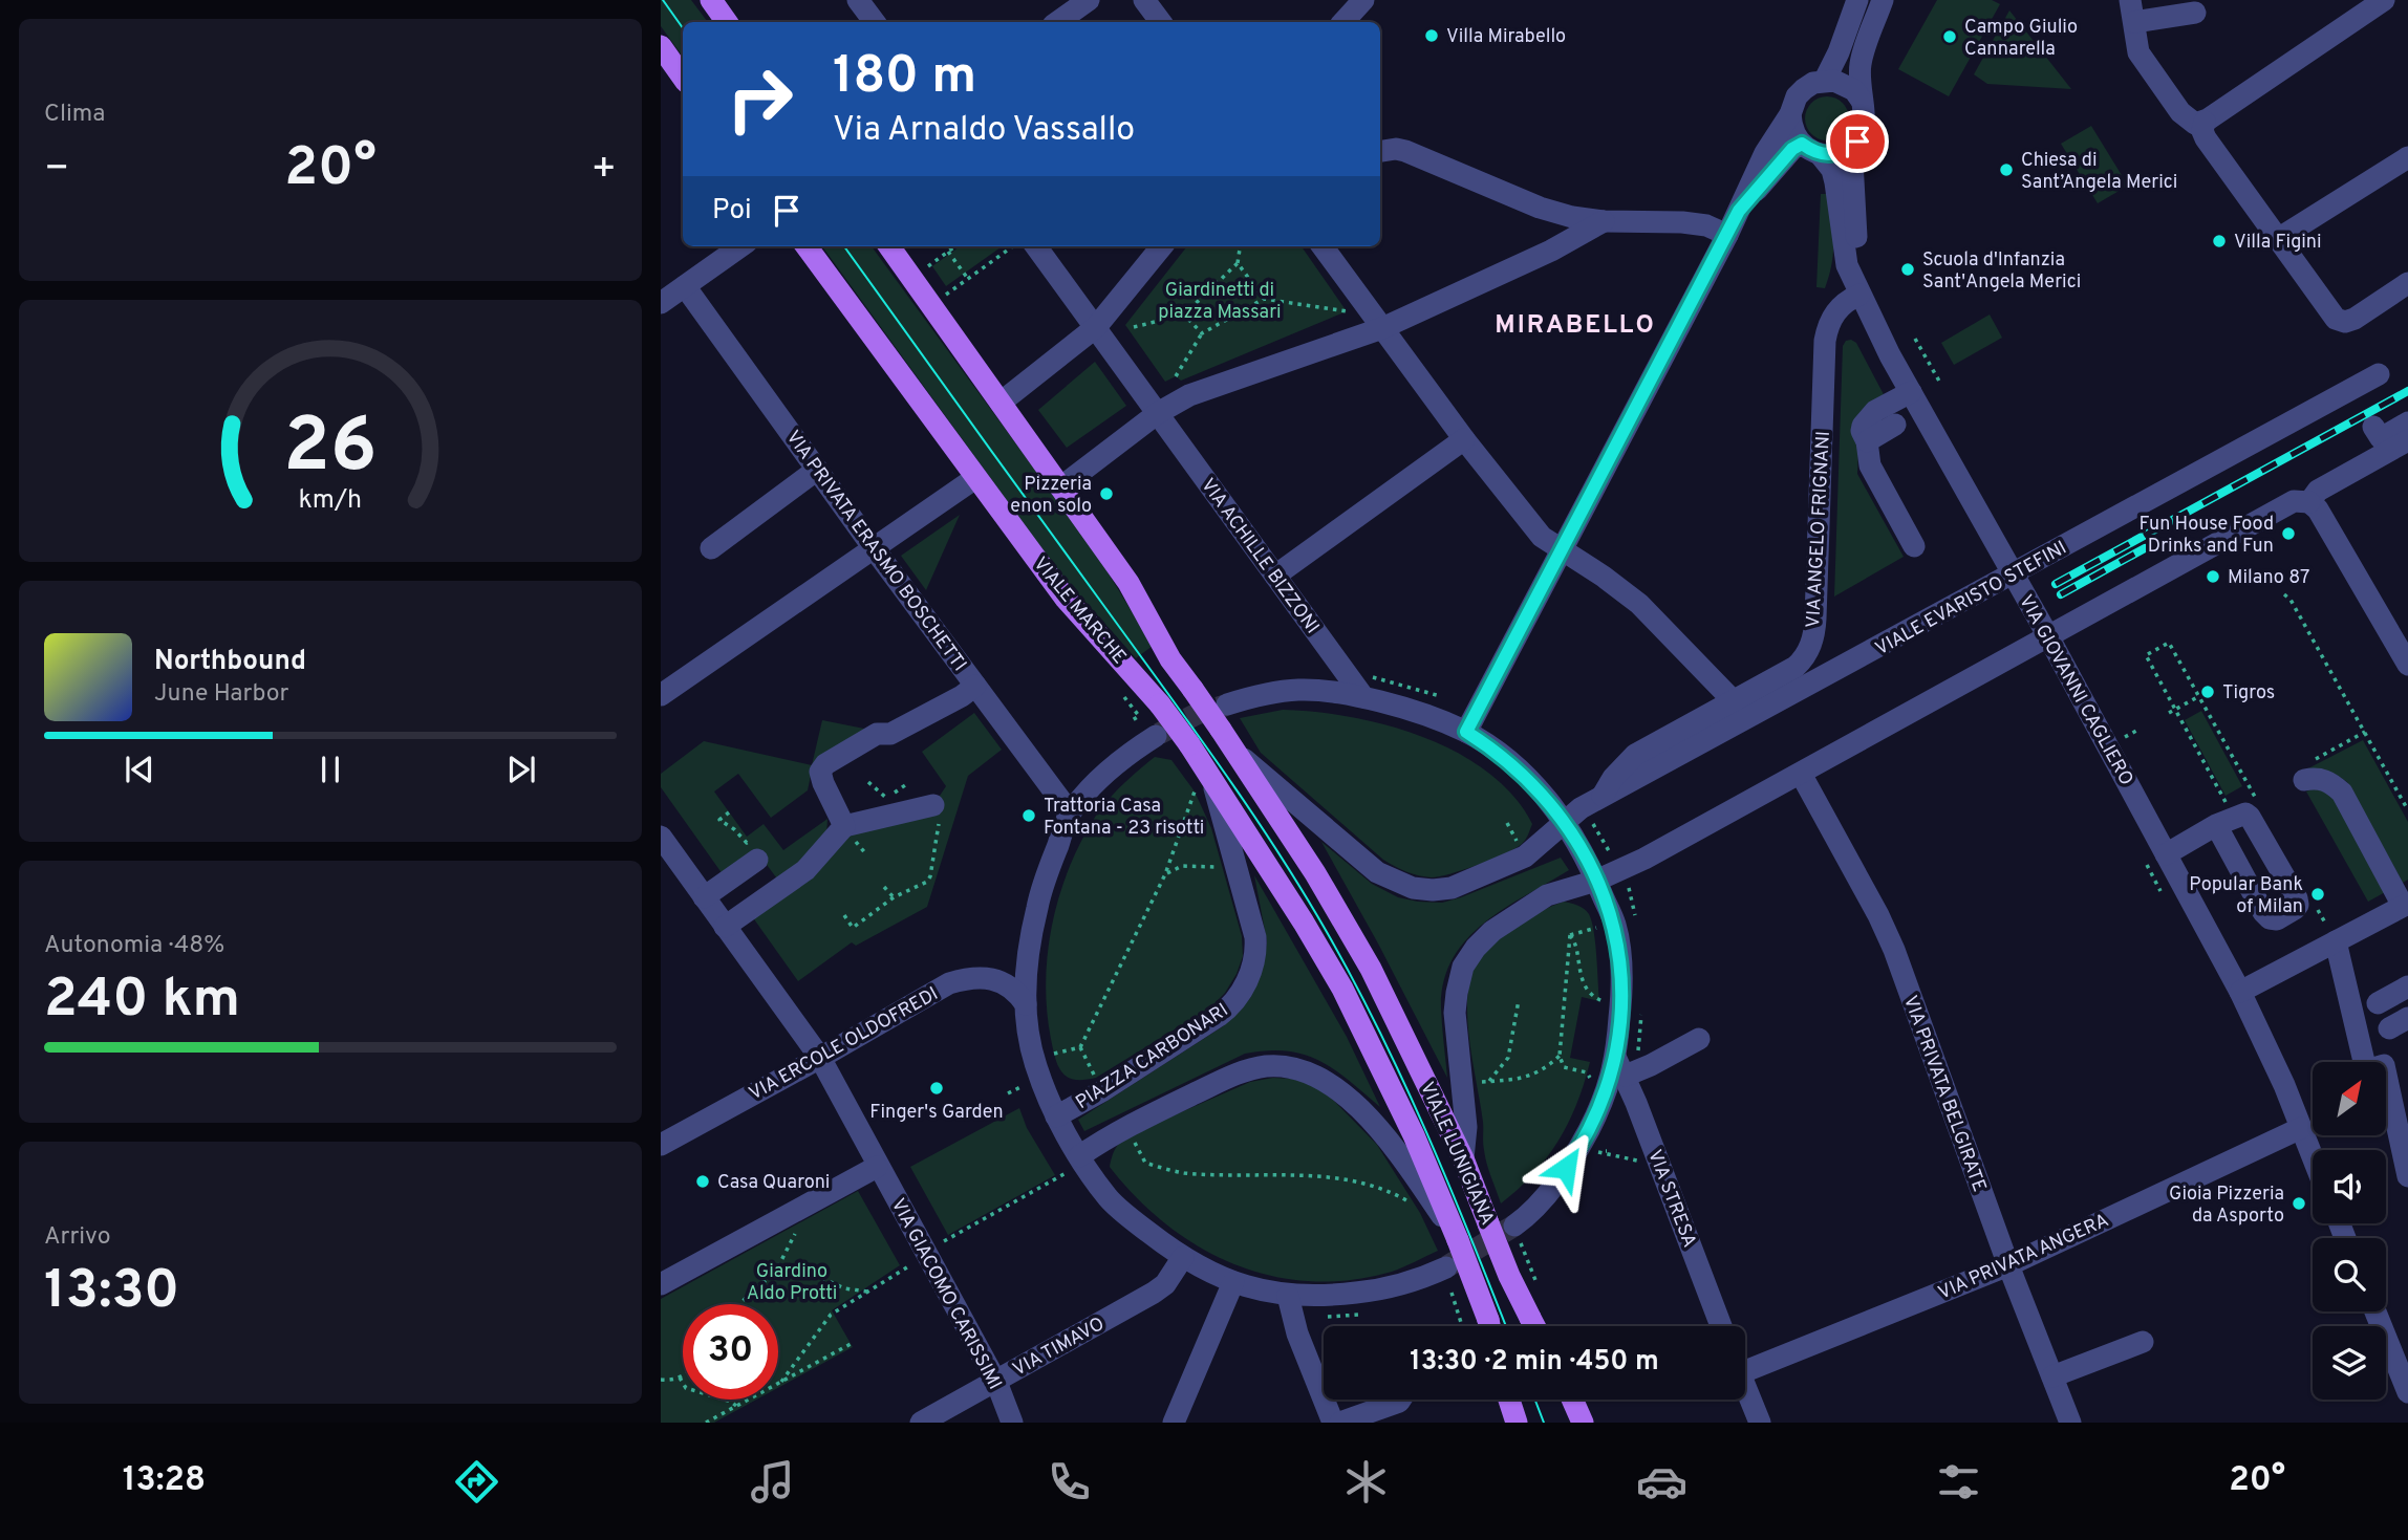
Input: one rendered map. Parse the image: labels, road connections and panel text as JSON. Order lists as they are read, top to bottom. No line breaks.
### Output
{"streets":{"main road":["VIALE MARCHE","VIALE LUNIGIANA"],"street":["VIA ANGELO FRIGNANI","VIA PRIVATA ERASMO BOSCHETTI","VIA ACHILLE BIZZONI","VIALE EVARISTO STEFINI","VIA GIOVANNI CAGLIERO","VIA ERCOLE OLDOFREDI","PIAZZA CARBONARI","VIA PRIVATA BELGIRATE","VIA STRESA","VIA PRIVATA ANGERA","VIA GIACOMO CARISSIMI","VIA TIMAVO"]},"crossings":[["VIA ANGELO FRIGNANI","VIALE EVARISTO STEFINI"],["VIA ANGELO FRIGNANI","VIA GIOVANNI CAGLIERO"],["VIA PRIVATA ERASMO BOSCHETTI","PIAZZA CARBONARI"],["VIALE EVARISTO STEFINI","VIA GIOVANNI CAGLIERO"],["VIALE MARCHE","PIAZZA CARBONARI"],["VIALE MARCHE","VIALE LUNIGIANA"],["VIA GIOVANNI CAGLIERO","VIA PRIVATA ANGERA"],["VIA ERCOLE OLDOFREDI","PIAZZA CARBONARI"],["VIA ERCOLE OLDOFREDI","VIA GIACOMO CARISSIMI"],["PIAZZA CARBONARI","VIA TIMAVO"],["VIA PRIVATA BELGIRATE","VIA PRIVATA ANGERA"],["VIA GIACOMO CARISSIMI","VIA TIMAVO"]],"districts":["MIRABELLO"],"parks":["Giardinetti di piazza Massari","Giardino Aldo Protti"],"places":["Villa Mirabello","Campo Giulio Cannarella","Chiesa di Sant’Angela Merici","Villa Figini","Scuola d'Infanzia Sant'Angela Merici","Pizzeria enon solo","Fun House Food Drinks and Fun","Milano 87","Tigros","Trattoria Casa Fontana - 23 risotti","Popular Bank of Milan","Finger's Garden","Casa Quaroni","Gioia Pizzeria da Asporto"],"north":"top right","page":{"tile":["Clima",["Autonomia · 48%","240 km"],["Arrivo","13:30"]],"turn":["180 m","Via Arnaldo Vassallo"],"heat":["−","20°","+"],"then":"Poi","song":["Northbound","June Harbor"],"limit":"30","trip":"13:30 · 2 min · 450 m","tabs":["13:28","20°"],"gauge":["26","km/h"]}}
